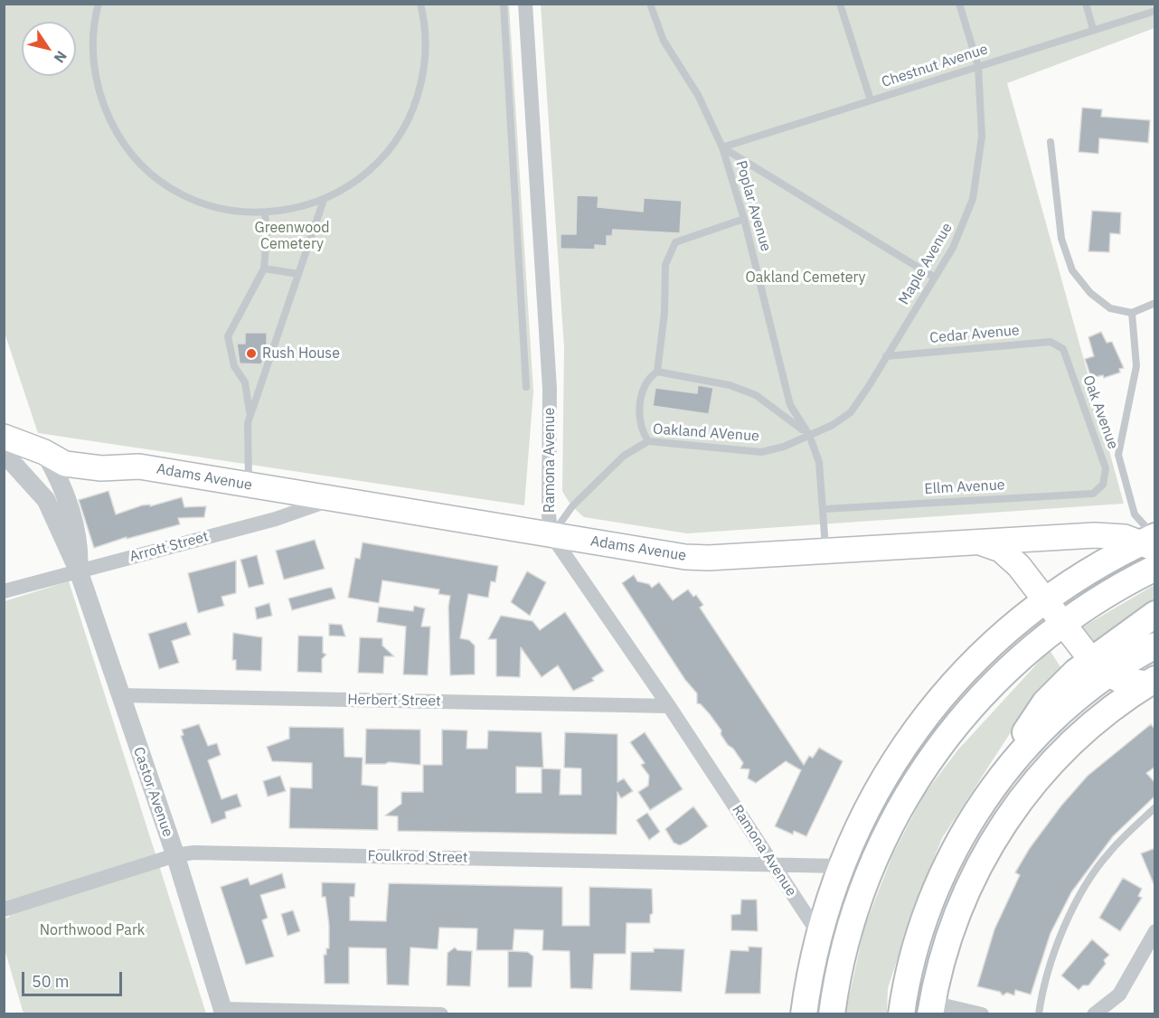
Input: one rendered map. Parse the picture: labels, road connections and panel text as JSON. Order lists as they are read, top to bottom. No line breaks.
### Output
{"streets":{"main road":["Adams Avenue"],"street":["Ramona Avenue","Arrott Street","Herbert Street","Castor Avenue","Foulkrod Street"],"lane":["Chestnut Avenue","Poplar Avenue","Maple Avenue","Cedar Avenue","Oak Avenue","Oakland AVenue","Ellm Avenue"]},"crossings":[["Chestnut Avenue","Poplar Avenue"],["Chestnut Avenue","Maple Avenue"],["Poplar Avenue","Maple Avenue"],["Poplar Avenue","Oakland AVenue"],["Poplar Avenue","Adams Avenue"],["Poplar Avenue","Ellm Avenue"],["Maple Avenue","Cedar Avenue"],["Maple Avenue","Oakland AVenue"],["Cedar Avenue","Oak Avenue"],["Oak Avenue","Ellm Avenue"],["Oakland AVenue","Ramona Avenue"],["Oakland AVenue","Adams Avenue"],["Ramona Avenue","Adams Avenue"],["Ramona Avenue","Herbert Street"],["Ramona Avenue","Foulkrod Street"],["Adams Avenue","Arrott Street"],["Adams Avenue","Castor Avenue"],["Arrott Street","Castor Avenue"],["Herbert Street","Castor Avenue"],["Castor Avenue","Foulkrod Street"]],"parks":["Greenwood Cemetery","Oakland Cemetery","Northwood Park"],"places":["Rush House"],"scale_bar":"50 m","north":"bottom right"}
